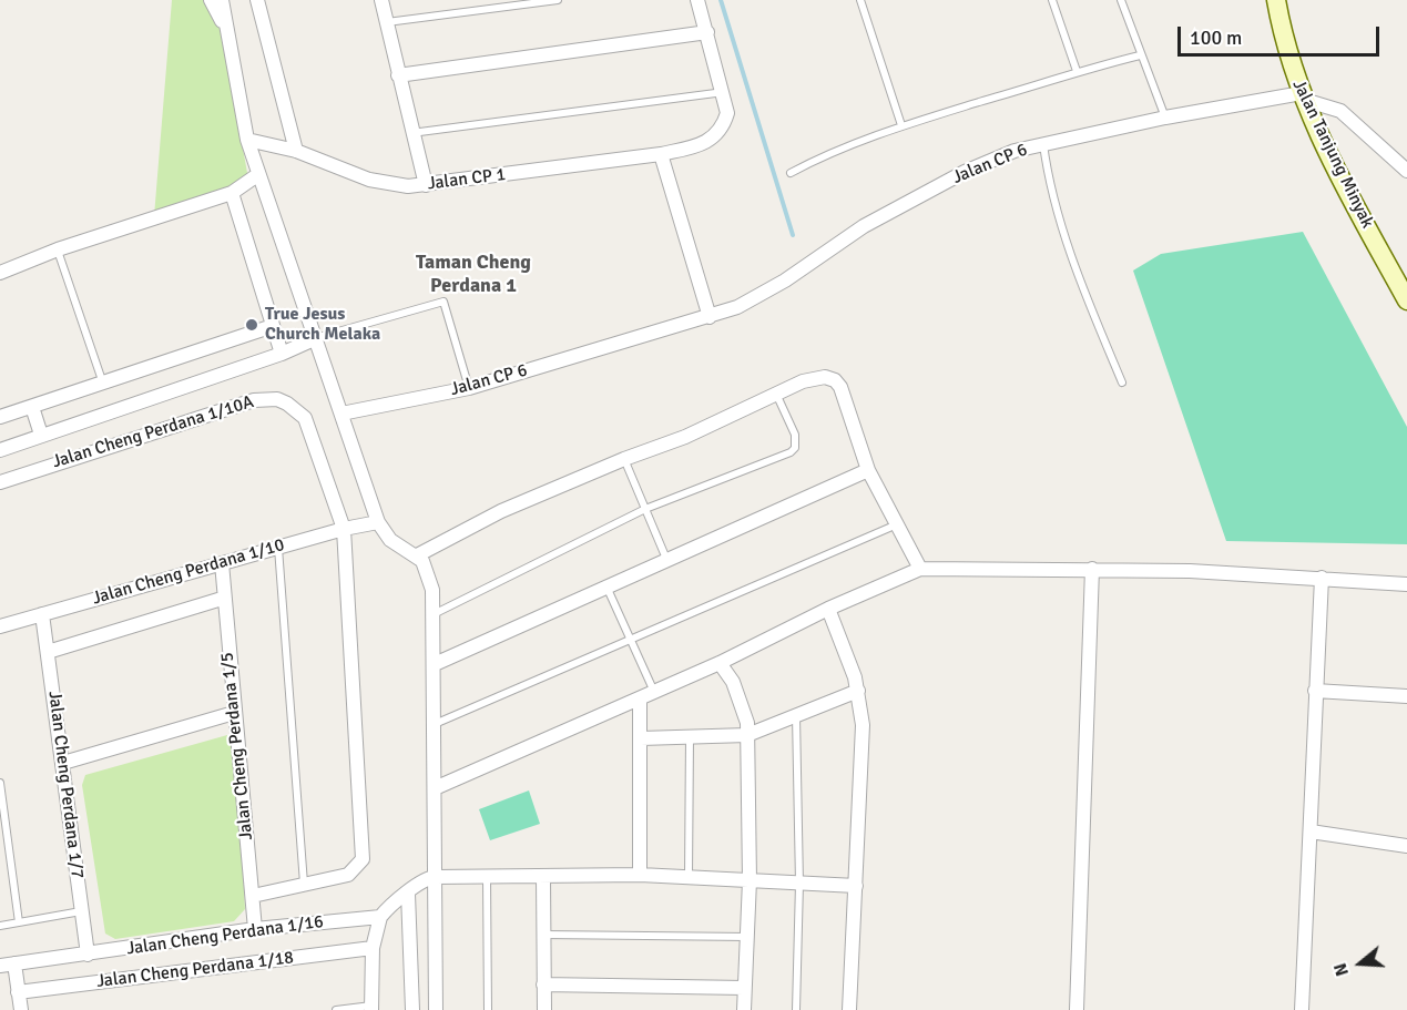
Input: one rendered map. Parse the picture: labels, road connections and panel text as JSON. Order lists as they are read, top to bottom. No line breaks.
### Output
{"streets":{"main road":["Jalan Tanjung Minyak"],"street":["Jalan CP 6","Jalan CP 1","Jalan Cheng Perdana 1/10A","Jalan Cheng Perdana 1/10","Jalan Cheng Perdana 1/5","Jalan Cheng Perdana 1/7","Jalan Cheng Perdana 1/16","Jalan Cheng Perdana 1/18"]},"crossings":[["Jalan Tanjung Minyak","Jalan CP 6"],["Jalan Cheng Perdana 1/10A","Jalan Cheng Perdana 1/10"],["Jalan Cheng Perdana 1/10","Jalan Cheng Perdana 1/5"],["Jalan Cheng Perdana 1/10","Jalan Cheng Perdana 1/7"],["Jalan Cheng Perdana 1/5","Jalan Cheng Perdana 1/16"],["Jalan Cheng Perdana 1/7","Jalan Cheng Perdana 1/16"]],"districts":["Taman Cheng Perdana 1"],"places":["True Jesus Church Melaka"],"scale_bar":"100 m","north":"left"}
